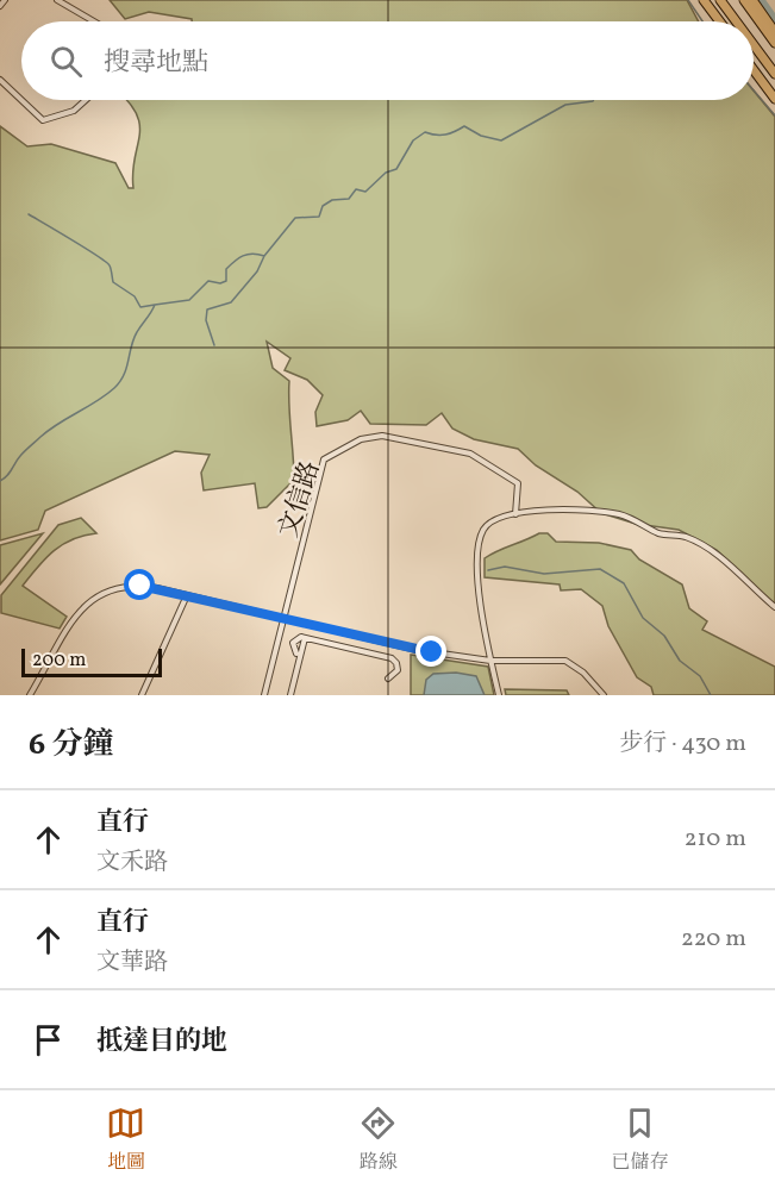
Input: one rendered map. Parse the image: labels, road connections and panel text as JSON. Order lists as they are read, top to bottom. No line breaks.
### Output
{"streets":{"street":["文信路"]},"scale_bar":"200 m","page":{"search":"搜尋地點","scale":"200 m","heading":["6 分鐘","步行 · 430 m"],"list":[["直行","文禾路","210 m"],["直行","文華路","220 m"],"抵達目的地"],"nav":["地圖","路線","已儲存"]}}
